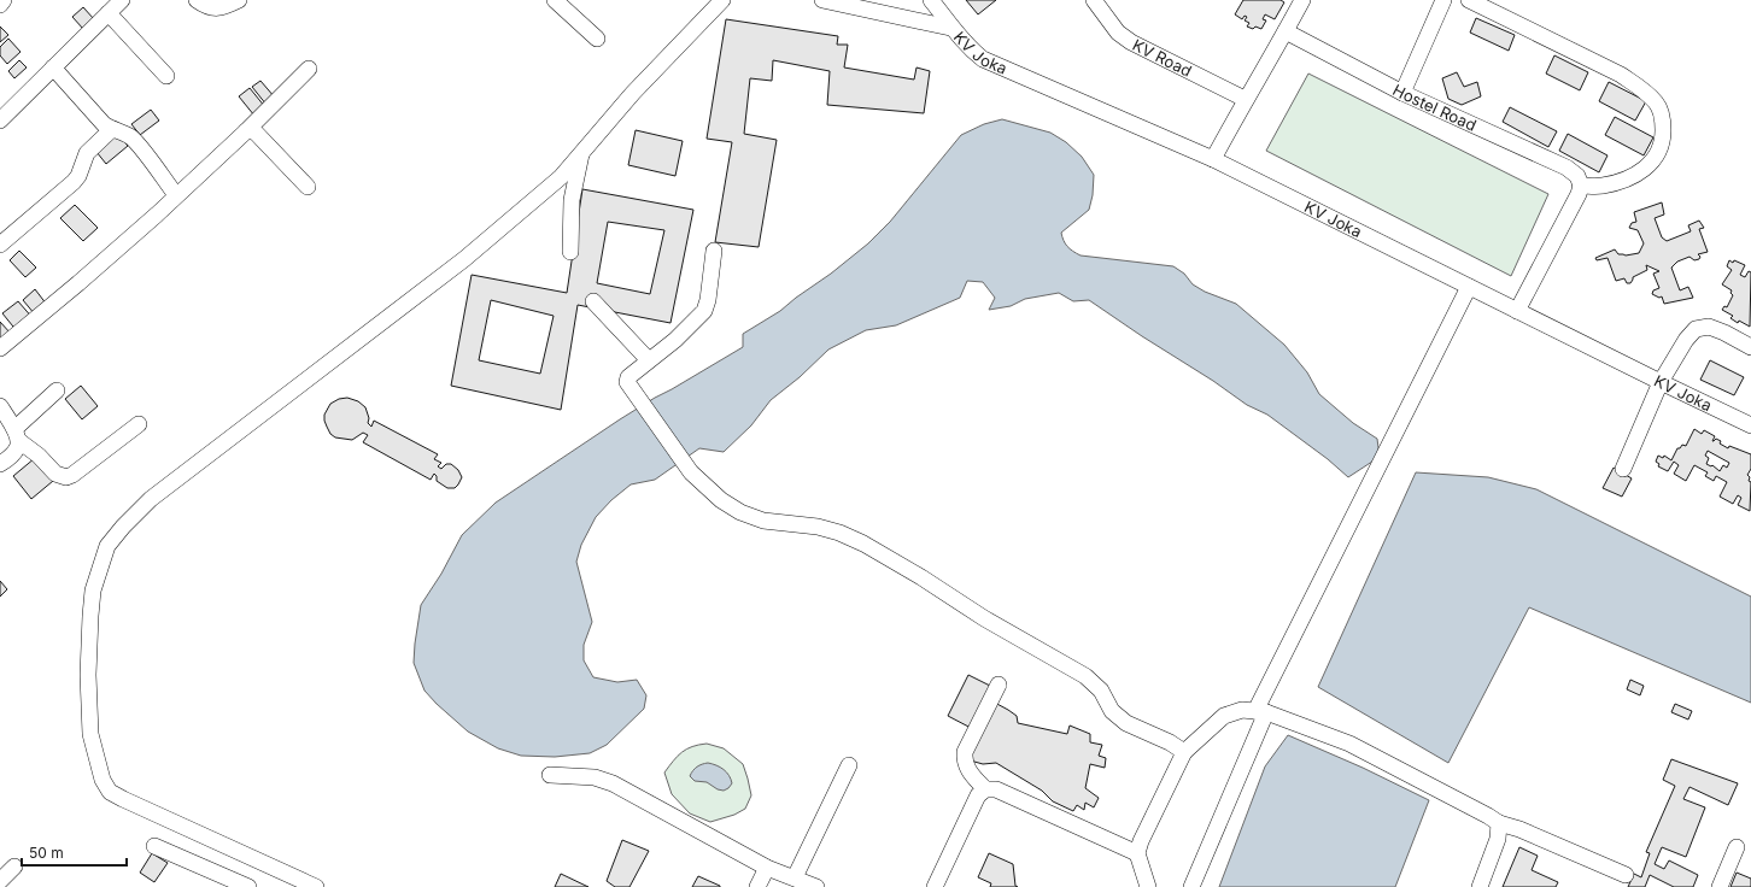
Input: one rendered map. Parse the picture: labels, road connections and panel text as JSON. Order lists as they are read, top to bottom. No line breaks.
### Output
{"streets":{"street":["KV Joka","KV Road","Hostel Road"]},"scale_bar":"50 m"}
